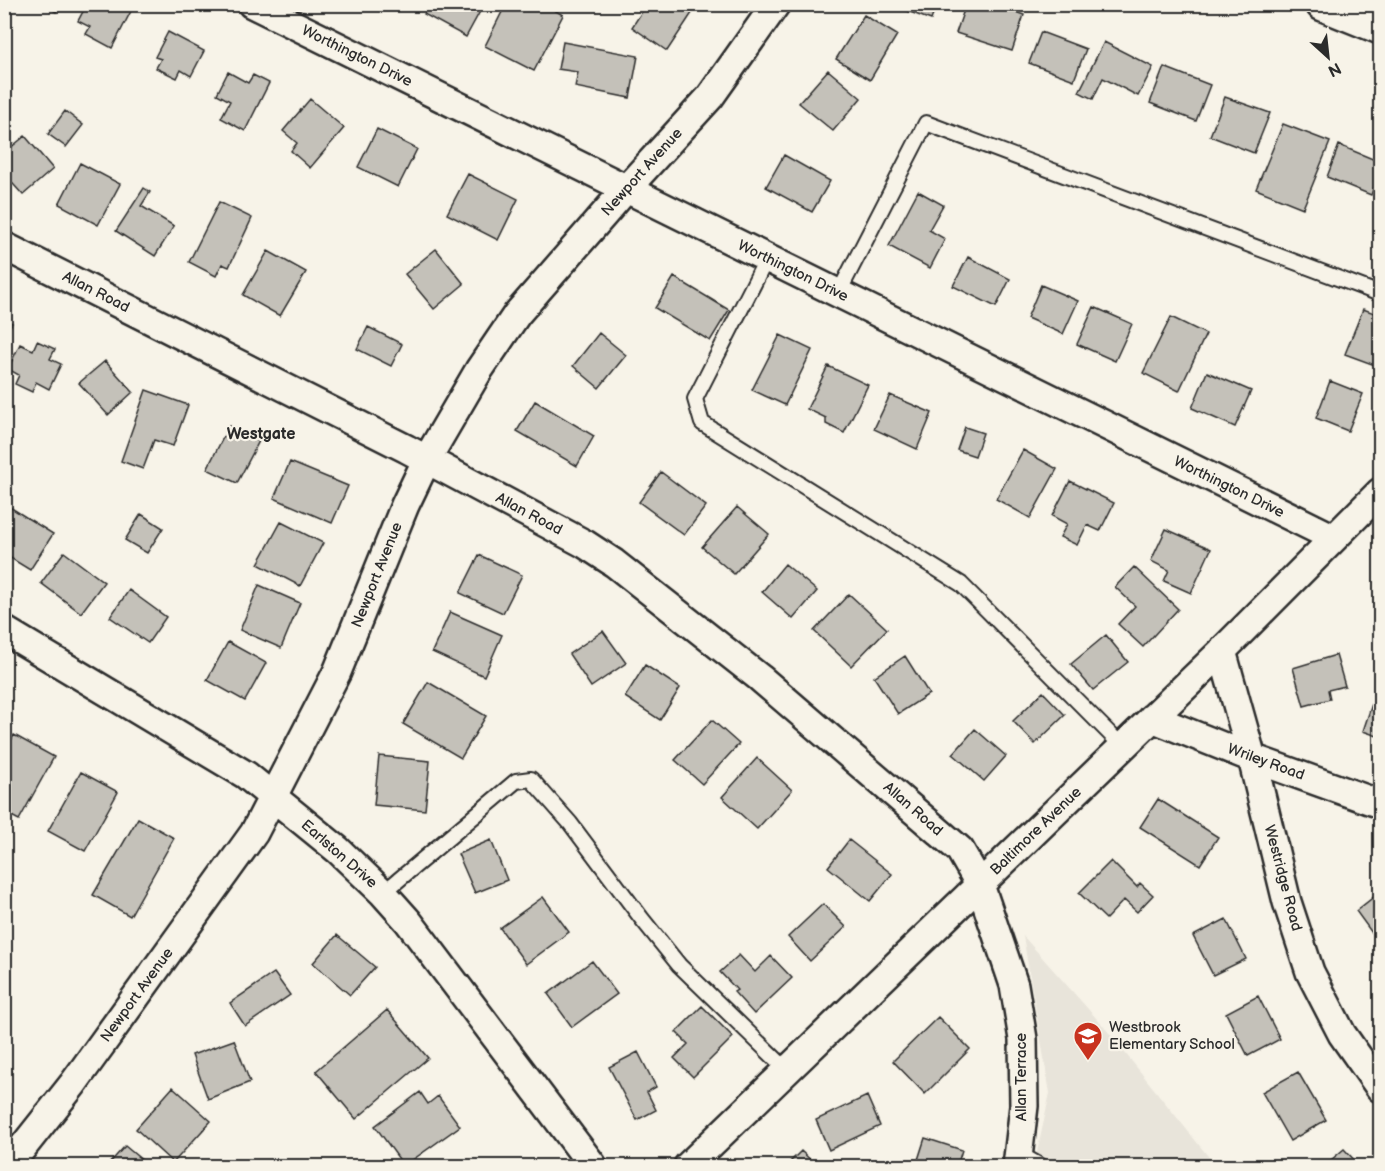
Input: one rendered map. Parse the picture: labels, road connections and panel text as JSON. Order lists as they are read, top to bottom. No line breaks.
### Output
{"streets":{"street":["Worthington Drive","Newport Avenue","Allan Road","Wriley Road","Baltimore Avenue","Earlston Drive","Westridge Road","Allan Terrace"]},"crossings":[["Worthington Drive","Newport Avenue"],["Worthington Drive","Baltimore Avenue"],["Newport Avenue","Allan Road"],["Newport Avenue","Earlston Drive"],["Allan Road","Baltimore Avenue"],["Allan Road","Allan Terrace"],["Wriley Road","Baltimore Avenue"],["Wriley Road","Westridge Road"],["Baltimore Avenue","Westridge Road"],["Baltimore Avenue","Allan Terrace"]],"districts":["Westgate"],"places":{"school or university":["Westbrook Elementary School"]},"north":"bottom right"}
